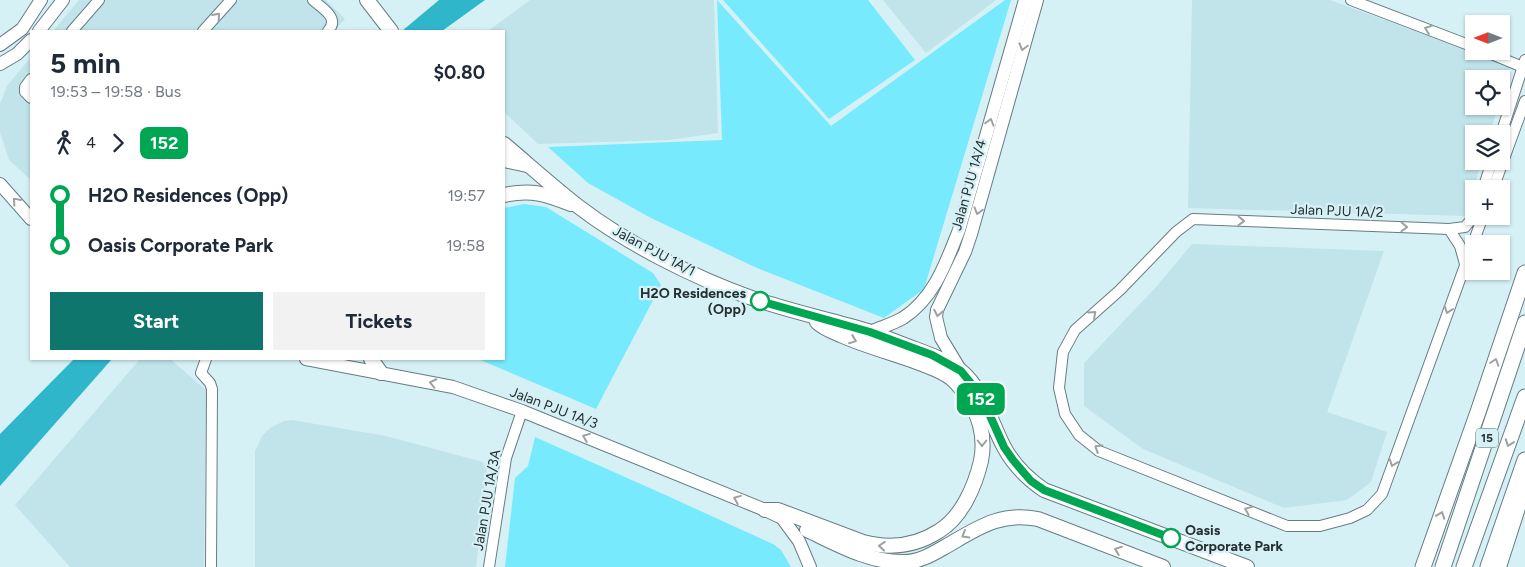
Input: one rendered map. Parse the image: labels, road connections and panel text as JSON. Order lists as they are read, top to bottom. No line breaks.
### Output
{"streets":{"main road":["Jalan PJU 1A/1","15"],"street":["Jalan PJU 1A/4","Jalan PJU 1A/2","Jalan PJU 1A/3","Jalan PJU 1A/3A"]},"crossings":[["Jalan PJU 1A/4","Jalan PJU 1A/1"],["Jalan PJU 1A/3","Jalan PJU 1A/3A"]],"one_way":["Jalan PJU 1A/3"],"places":["H2O Residences (Opp)","Oasis Corporate Park"],"lines":["bus line 152"],"north":"left","page":{"on_map":"152","map_buttons":["+","−"],"heading":["5 min","19:53 – 19:58 · Bus","$0.80"],"legs":["4","152"],"list":[{"name":"H2O Residences (Opp)","value":"19:57"},{"name":"Oasis Corporate Park","value":"19:58"}],"buttons":["Start","Tickets"]}}
